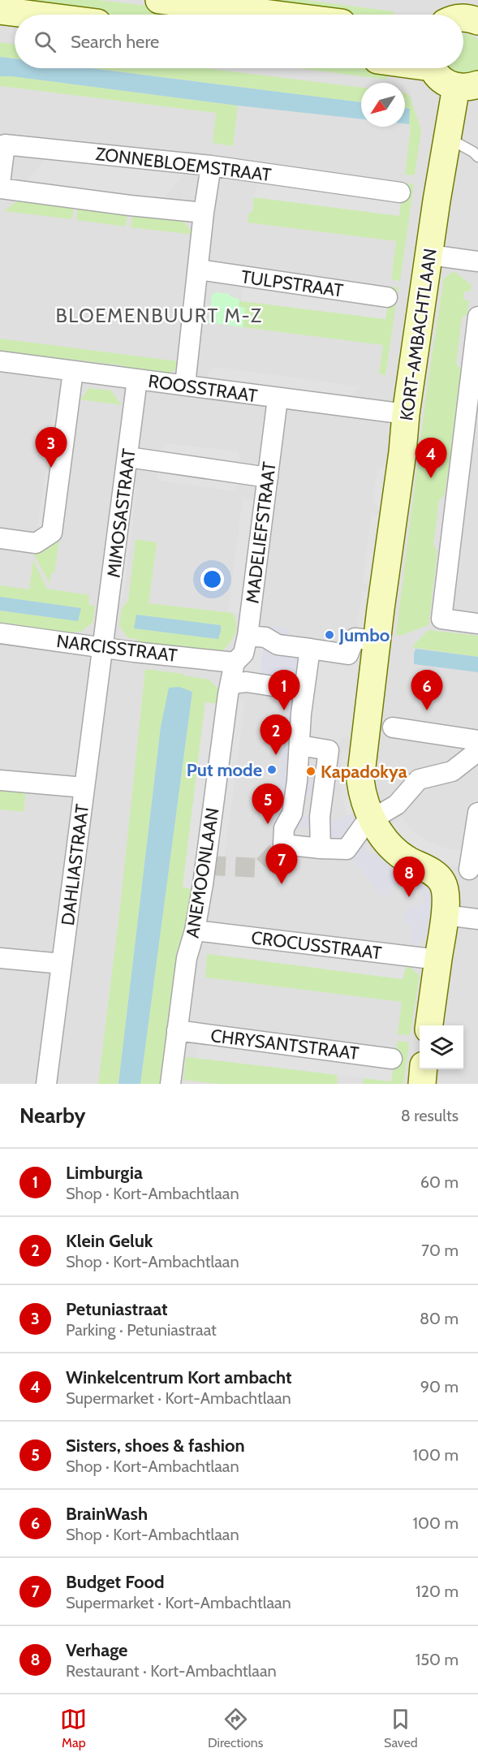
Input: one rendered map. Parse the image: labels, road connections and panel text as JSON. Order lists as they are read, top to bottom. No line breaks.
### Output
{"streets":{"street":["ZONNEBLOEMSTRAAT","TULPSTRAAT","KORT-AMBACHTLAAN","ROOSSTRAAT","MIMOSASTRAAT","MADELIEFSTRAAT","NARCISSTRAAT","DAHLIASTRAAT","ANEMOONLAAN","CROCUSSTRAAT","CHRYSANTSTRAAT"]},"crossings":[["KORT-AMBACHTLAAN","ROOSSTRAAT"],["KORT-AMBACHTLAAN","CROCUSSTRAAT"],["ROOSSTRAAT","MIMOSASTRAAT"],["ROOSSTRAAT","MADELIEFSTRAAT"],["MIMOSASTRAAT","NARCISSTRAAT"],["MIMOSASTRAAT","DAHLIASTRAAT"],["MADELIEFSTRAAT","NARCISSTRAAT"],["MADELIEFSTRAAT","ANEMOONLAAN"],["NARCISSTRAAT","DAHLIASTRAAT"],["NARCISSTRAAT","ANEMOONLAAN"],["ANEMOONLAAN","CROCUSSTRAAT"],["ANEMOONLAAN","CHRYSANTSTRAAT"]],"districts":["BLOEMENBUURT M-Z"],"places":["Jumbo","Put mode","Kapadokya"],"north":"bottom left","page":{"search":"Search here","pins":["3","4","1","6","2","5","7","8"],"heading":["Nearby","8 results"],"list":[{"mark":"1","name":"Limburgia","note":"Shop · Kort-Ambachtlaan","value":"60 m"},{"mark":"2","name":"Klein Geluk","note":"Shop · Kort-Ambachtlaan","value":"70 m"},{"mark":"3","name":"Petuniastraat","note":"Parking · Petuniastraat","value":"80 m"},{"mark":"4","name":"Winkelcentrum Kort ambacht","note":"Supermarket · Kort-Ambachtlaan","value":"90 m"},{"mark":"5","name":"Sisters, shoes & fashion","note":"Shop · Kort-Ambachtlaan","value":"100 m"},{"mark":"6","name":"BrainWash","note":"Shop · Kort-Ambachtlaan","value":"100 m"},{"mark":"7","name":"Budget Food","note":"Supermarket · Kort-Ambachtlaan","value":"120 m"},{"mark":"8","name":"Verhage","note":"Restaurant · Kort-Ambachtlaan","value":"150 m"}],"nav":["Map","Directions","Saved"]}}
